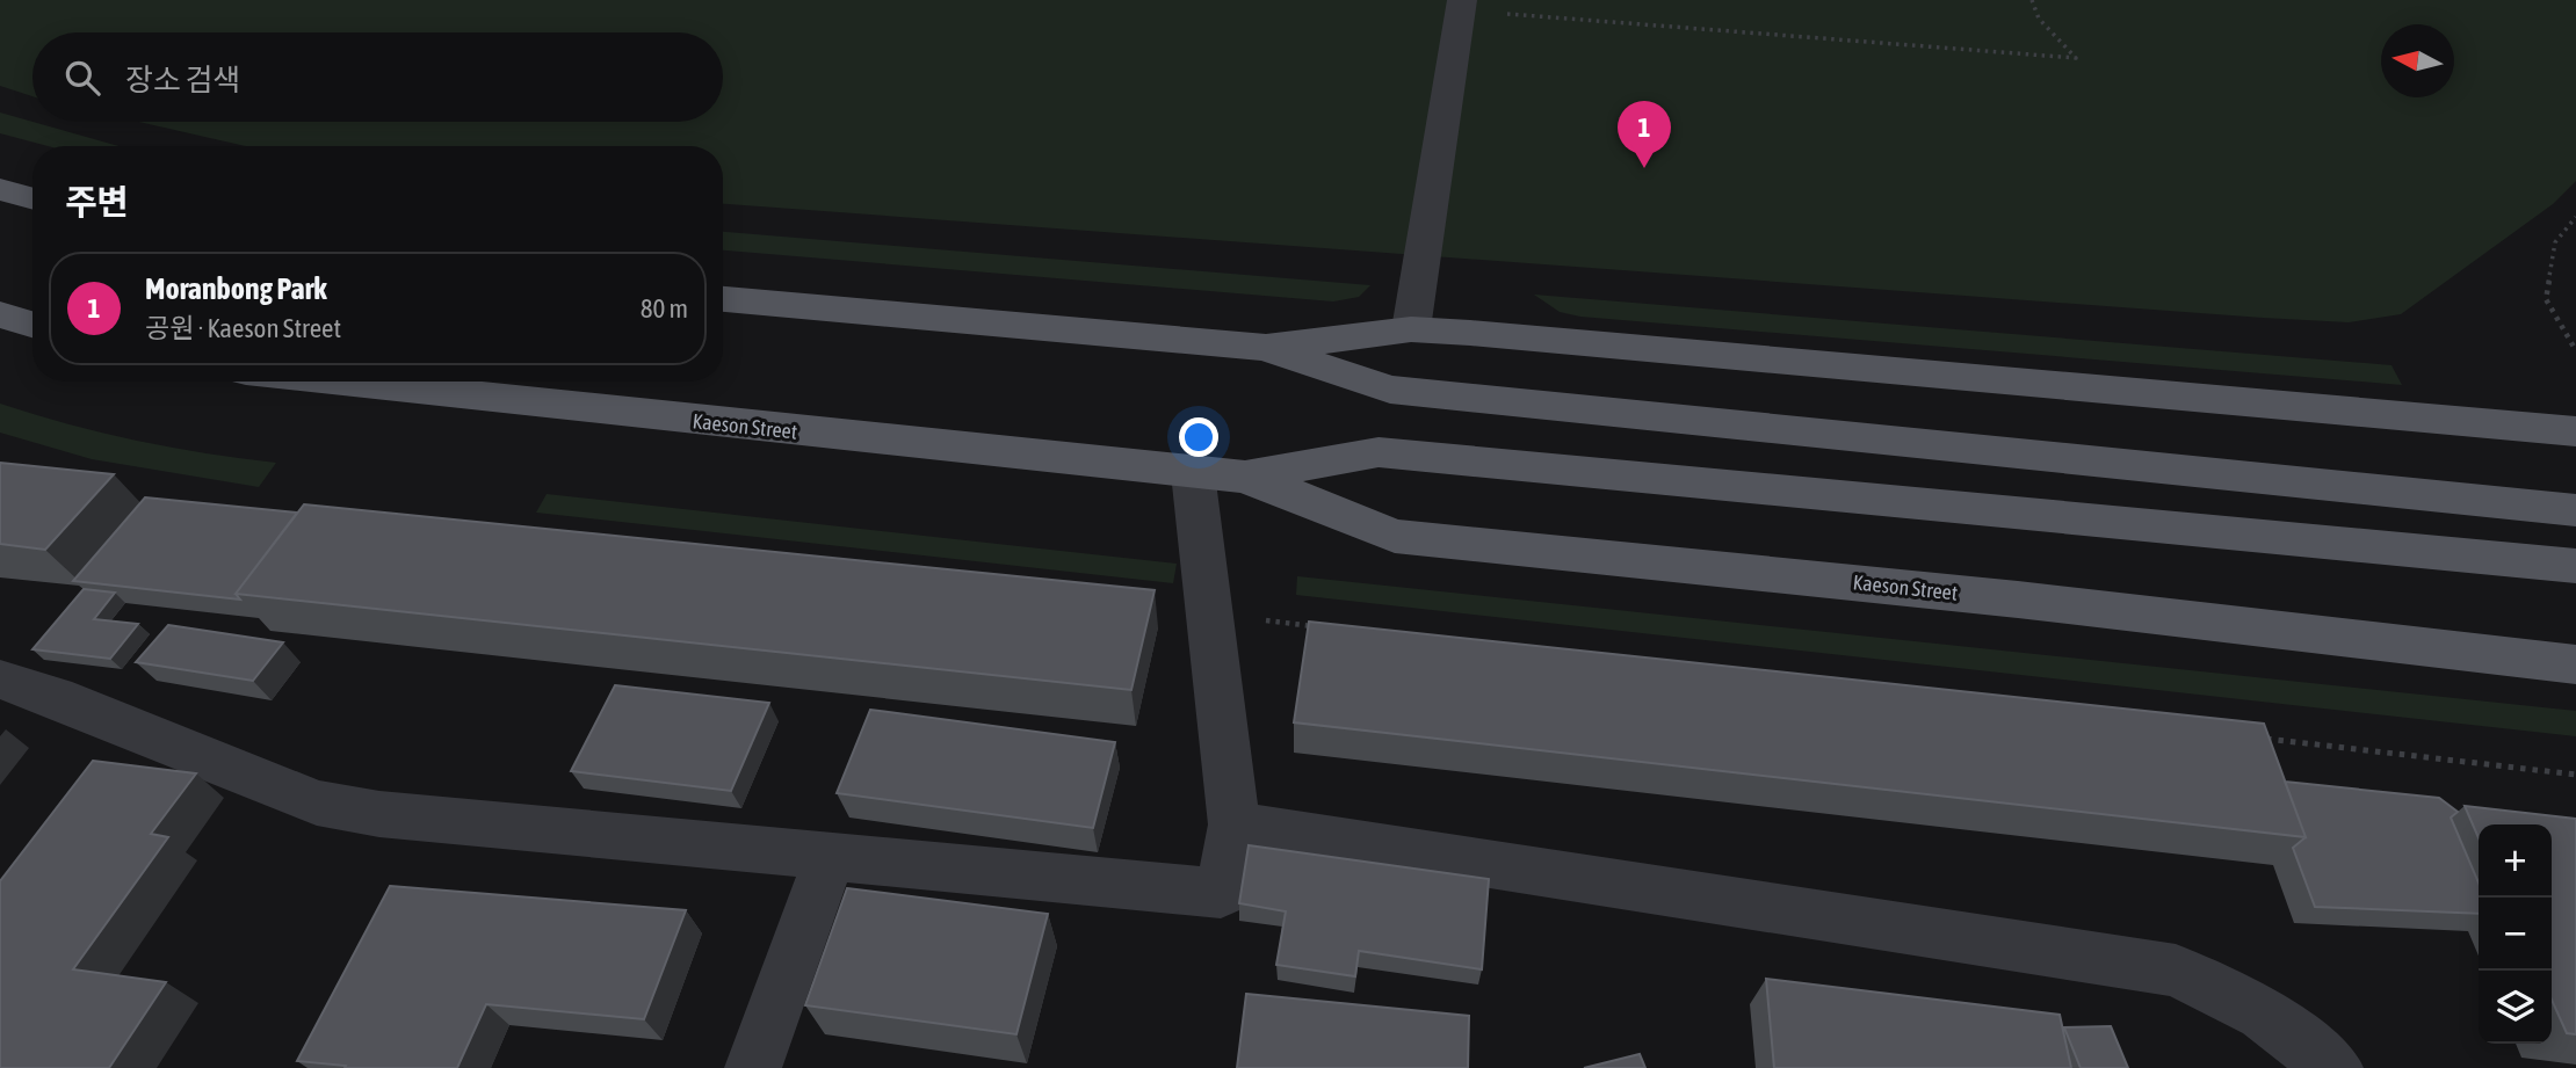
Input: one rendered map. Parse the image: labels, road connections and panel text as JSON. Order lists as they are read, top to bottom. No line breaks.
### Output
{"streets":{"main road":["Kaeson Street"]},"north":"left","page":{"search":"장소 검색","pins":"1","heading":"주변","list":[{"mark":"1","name":"Moranbong Park","note":"공원 · Kaeson Street","value":"80 m"}],"map_buttons":["+","−"]}}
